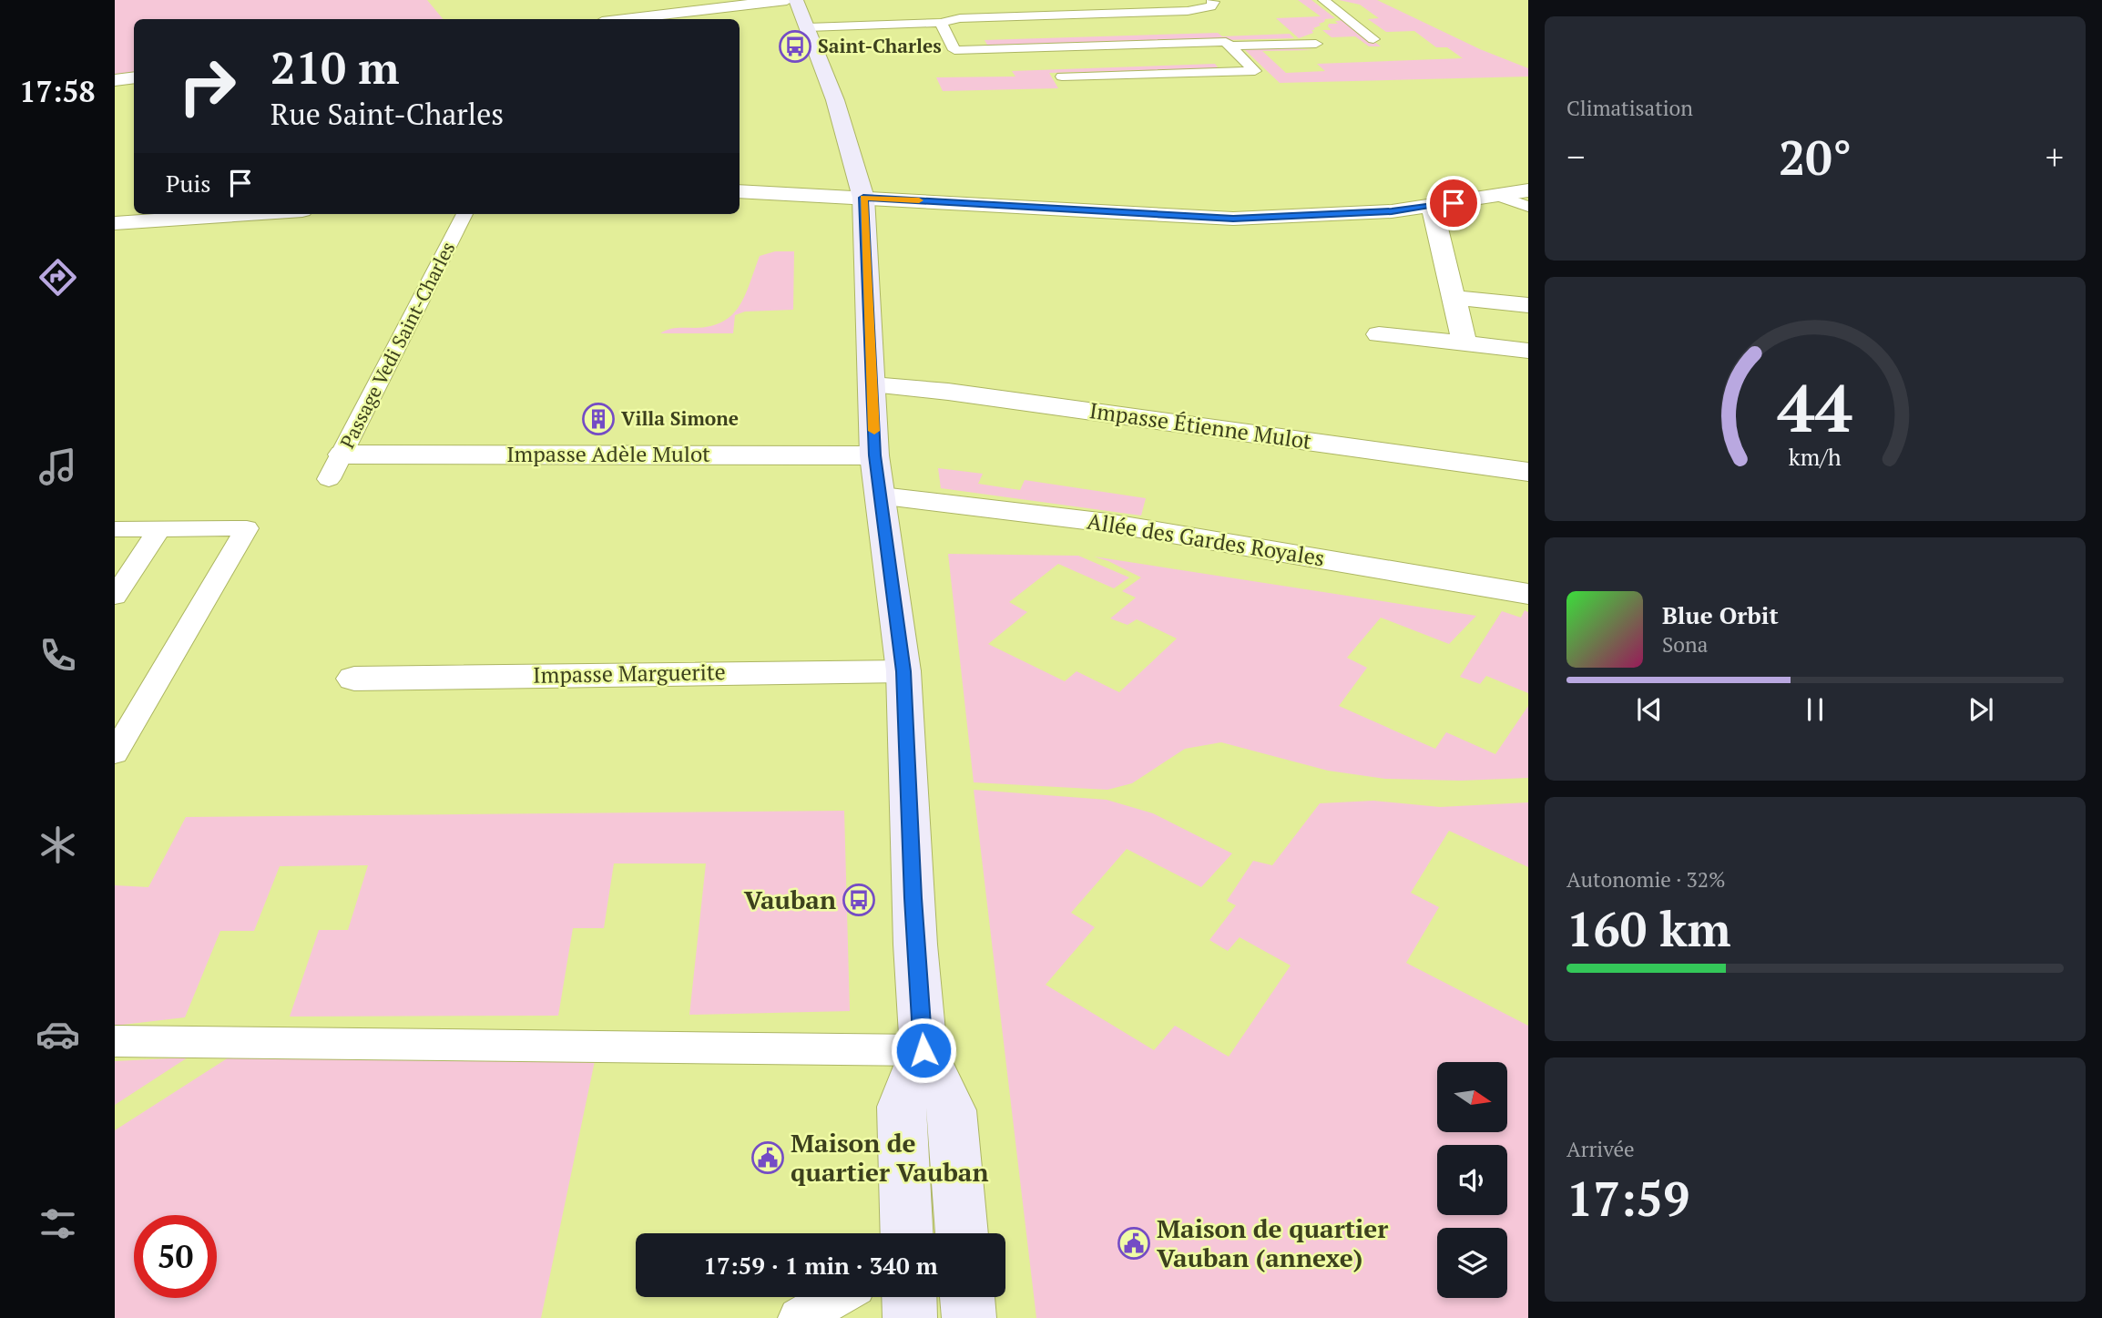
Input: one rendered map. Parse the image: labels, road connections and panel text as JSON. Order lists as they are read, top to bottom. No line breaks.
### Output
{"streets":{"street":["Impasse Étienne Mulot","Impasse Adèle Mulot","Allée des Gardes Royales","Impasse Marguerite"],"lane":["Passage Vedi Saint-Charles"]},"crossings":[["Passage Vedi Saint-Charles","Impasse Adèle Mulot"]],"places":{"bus stop":["Saint-Charles","Vauban"],"building":["Villa Simone"],"public building":["Maison de quartier Vauban","Maison de quartier Vauban (annexe)"]},"north":"right","page":{"tabs":"17:58","tile":["Climatisation",["Autonomie · 32%","160 km"],["Arrivée","17:59"]],"turn":["210 m","Rue Saint-Charles"],"heat":["−","20°","+"],"then":"Puis","song":["Blue Orbit","Sona"],"limit":"50","trip":"17:59 · 1 min · 340 m","gauge":["44","km/h"]}}
